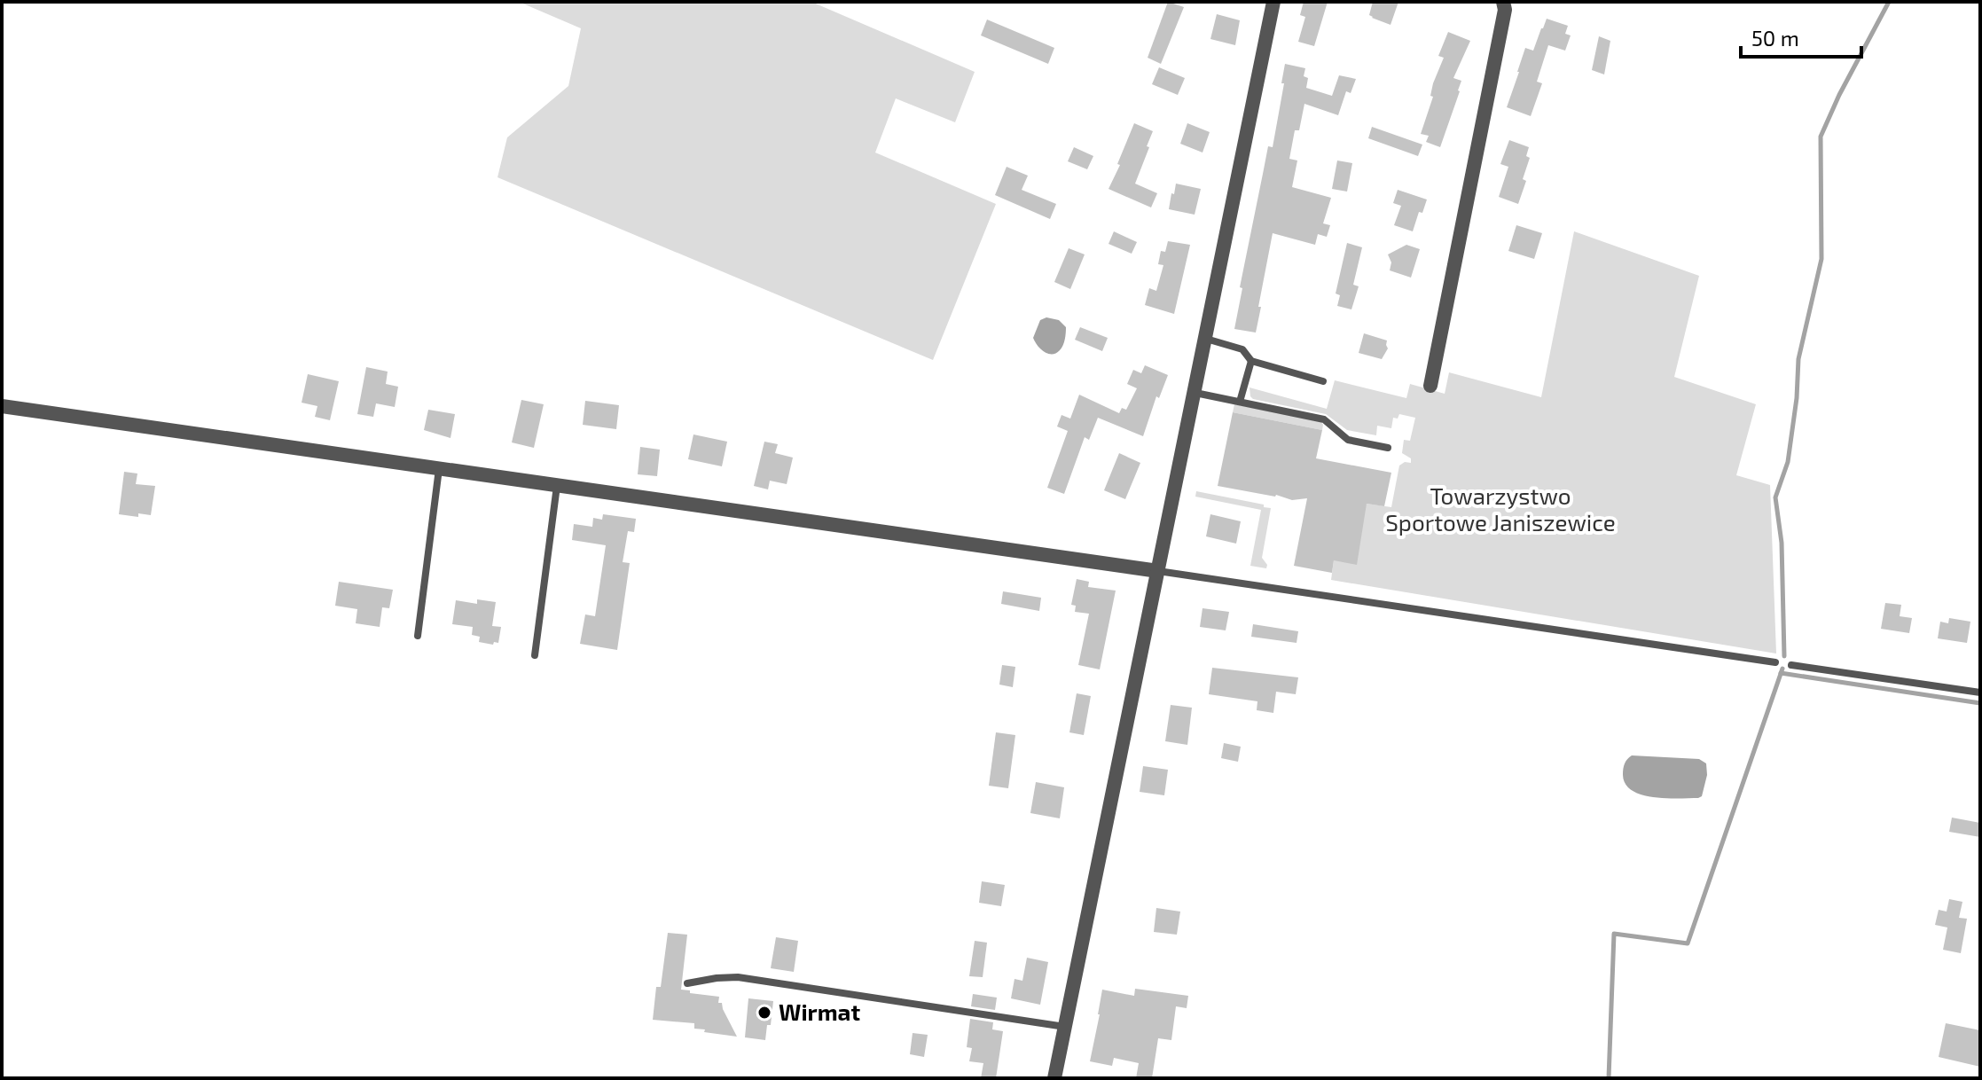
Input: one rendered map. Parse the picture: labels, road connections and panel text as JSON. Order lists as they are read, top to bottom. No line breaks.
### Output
{"parks":["Towarzystwo Sportowe Janiszewice"],"places":["Wirmat"],"scale_bar":"50 m"}
